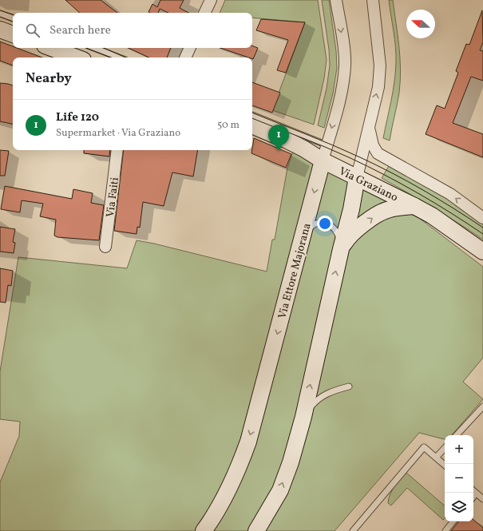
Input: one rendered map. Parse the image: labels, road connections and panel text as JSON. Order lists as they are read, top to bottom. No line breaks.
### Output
{"streets":{"street":["Via Graziano","Via Faiti","Via Ettore Majorana"]},"crossings":[["Via Graziano","Via Ettore Majorana"]],"north":"left","page":{"search":"Search here","heading":"Nearby","list":[{"mark":"1","name":"Life 120","note":"Supermarket · Via Graziano","value":"50 m"}],"pins":"1","map_buttons":["+","−"]}}
